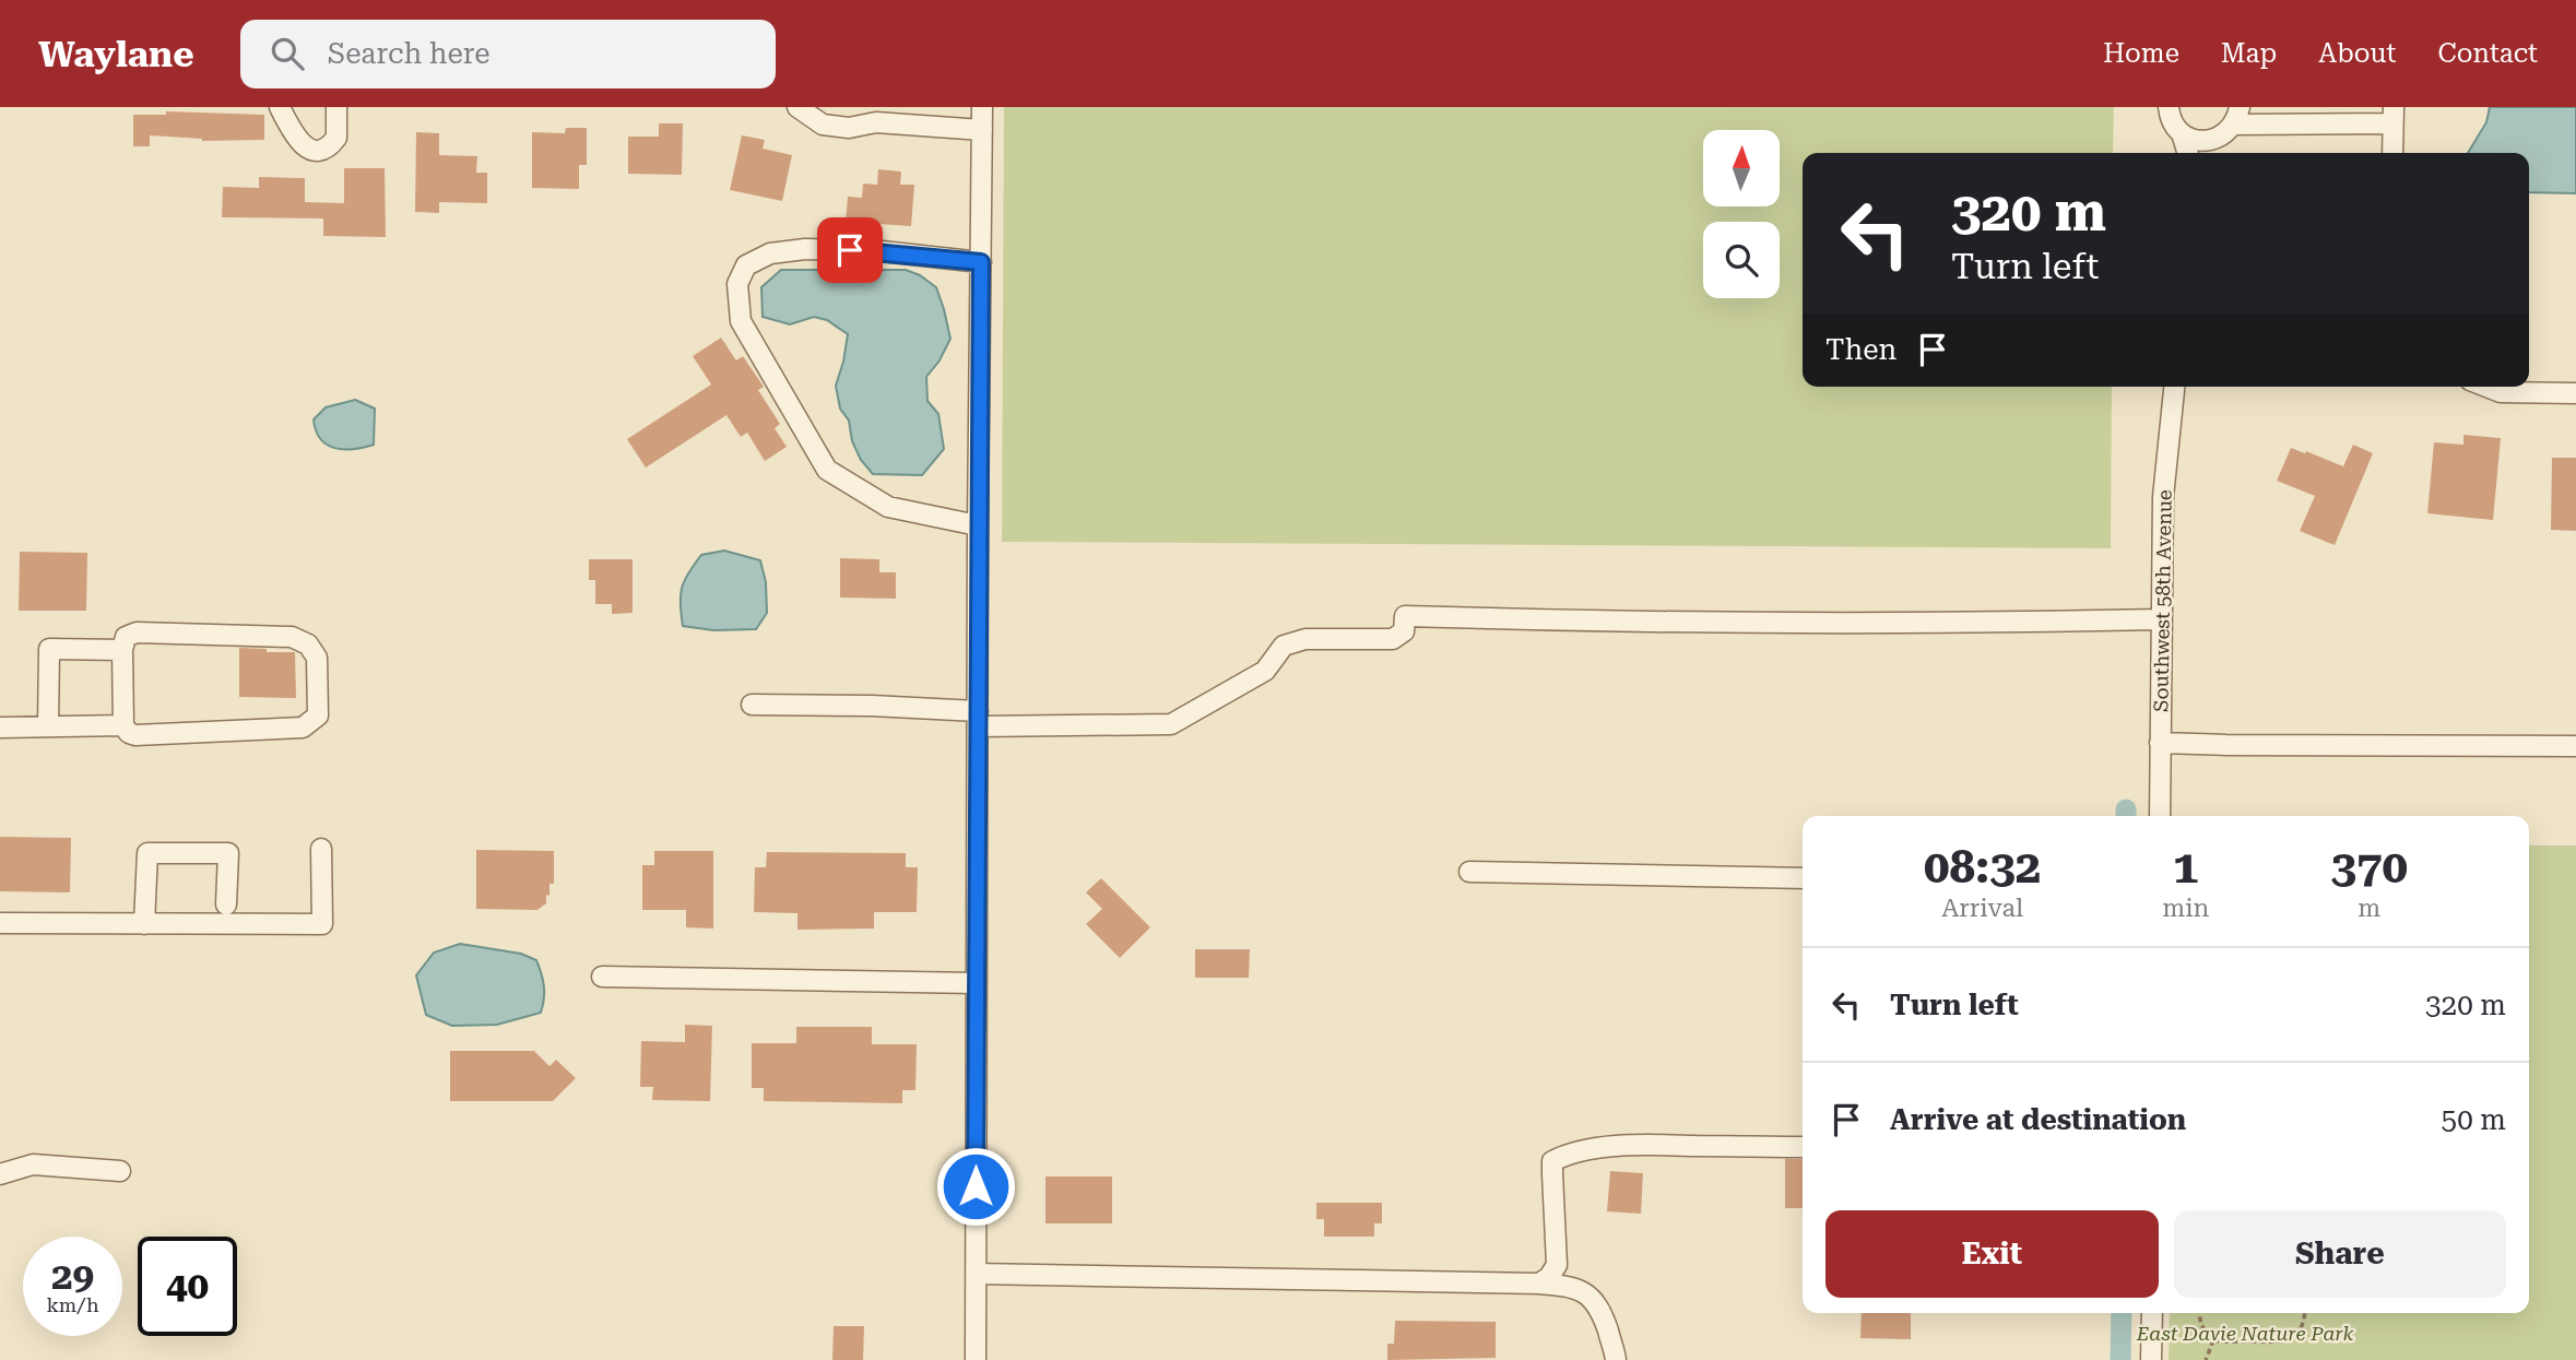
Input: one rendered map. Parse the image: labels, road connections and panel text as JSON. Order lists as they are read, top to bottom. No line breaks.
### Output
{"streets":{"street":["Southwest 58th Avenue"]},"parks":["East Davie Nature Park"],"north":"top","page":{"header":"Waylane","search":"Search here","nav":["Home","Map","About","Contact"],"turn":["320 m","Turn left"],"then":"Then","eta":["08:32","Arrival","1","min","370","m"],"list":[{"name":"Turn left","value":"320 m"},{"name":"Arrive at destination","value":"50 m"}],"buttons":["Exit","Share"],"speed":"29 km/h","limit":"40"}}
